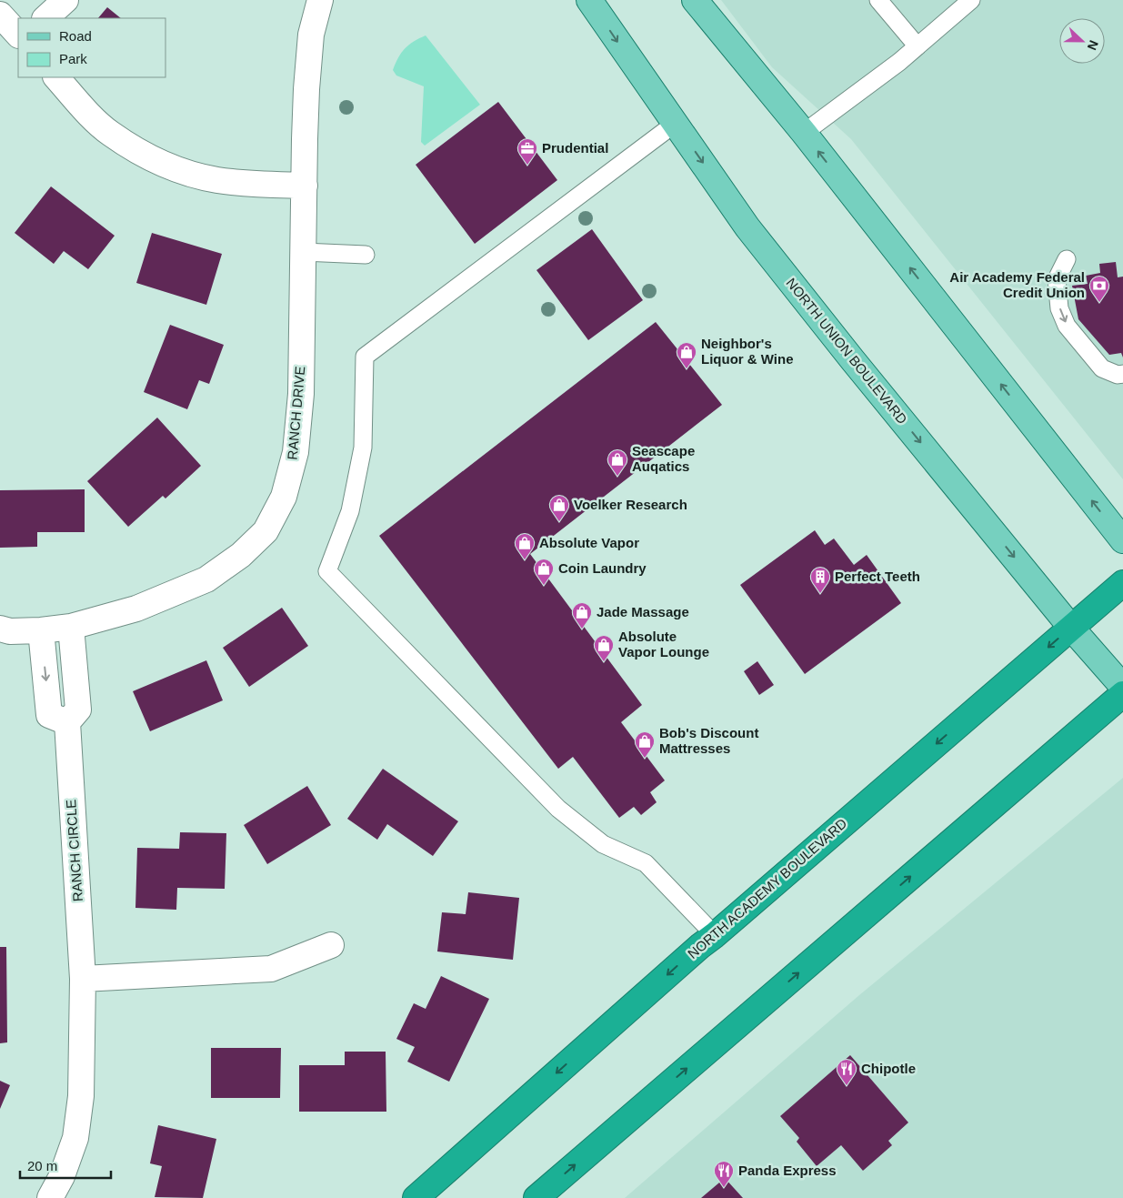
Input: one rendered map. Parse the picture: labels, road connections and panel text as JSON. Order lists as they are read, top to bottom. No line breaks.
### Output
{"streets":{"highway":["NORTH ACADEMY BOULEVARD"],"main road":["NORTH UNION BOULEVARD"],"street":["RANCH DRIVE","RANCH CIRCLE"]},"crossings":[["NORTH UNION BOULEVARD","NORTH ACADEMY BOULEVARD"]],"places":{"office":["Prudential"],"bank":["Air Academy Federal Credit Union"],"shop":["Neighbor's Liquor & Wine","Seascape Auqatics","Voelker Research","Absolute Vapor","Coin Laundry","Jade Massage","Absolute Vapor Lounge","Bob's Discount Mattresses"],"building":["Perfect Teeth"],"restaurant":["Chipotle","Panda Express"]},"legend":["Road","Park"],"scale_bar":"20 m","north":"right"}
